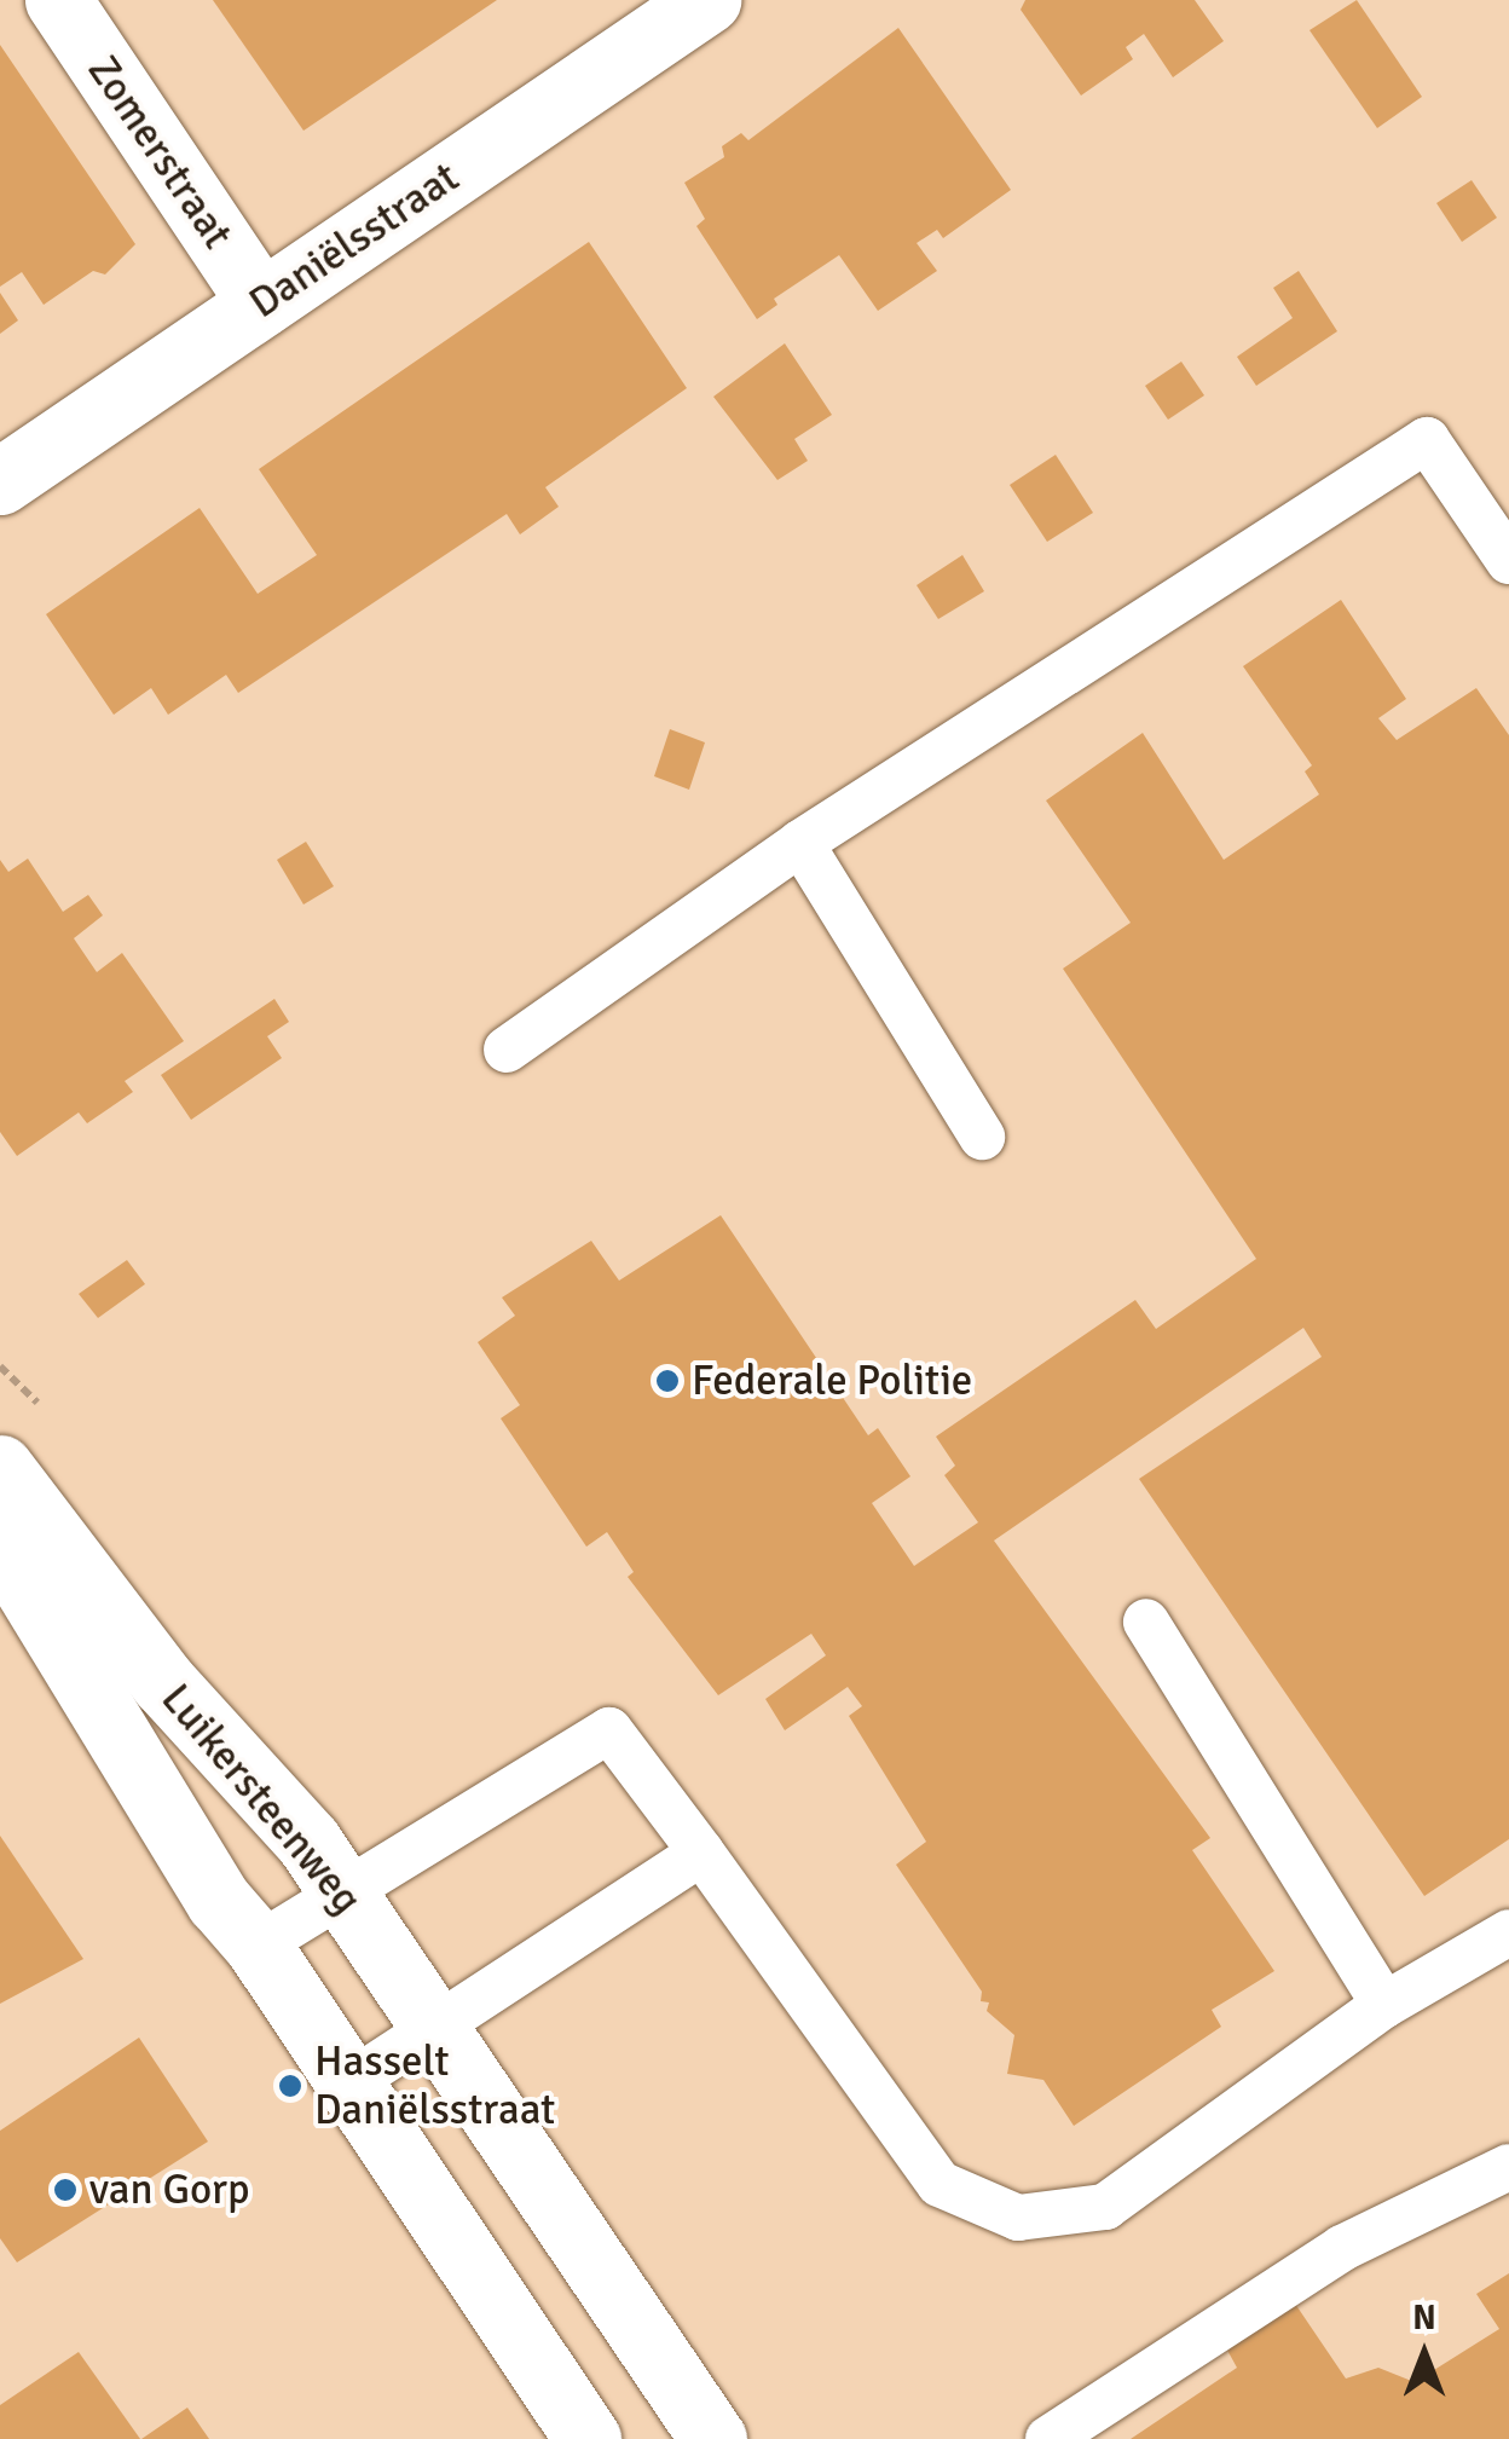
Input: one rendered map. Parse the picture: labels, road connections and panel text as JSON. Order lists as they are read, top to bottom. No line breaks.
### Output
{"streets":{"main road":["Zomerstraat","Daniëlsstraat","Luikersteenweg"]},"crossings":[["Zomerstraat","Daniëlsstraat"]],"places":["Federale Politie","Hasselt Daniëlsstraat","van Gorp"],"north":"top"}
